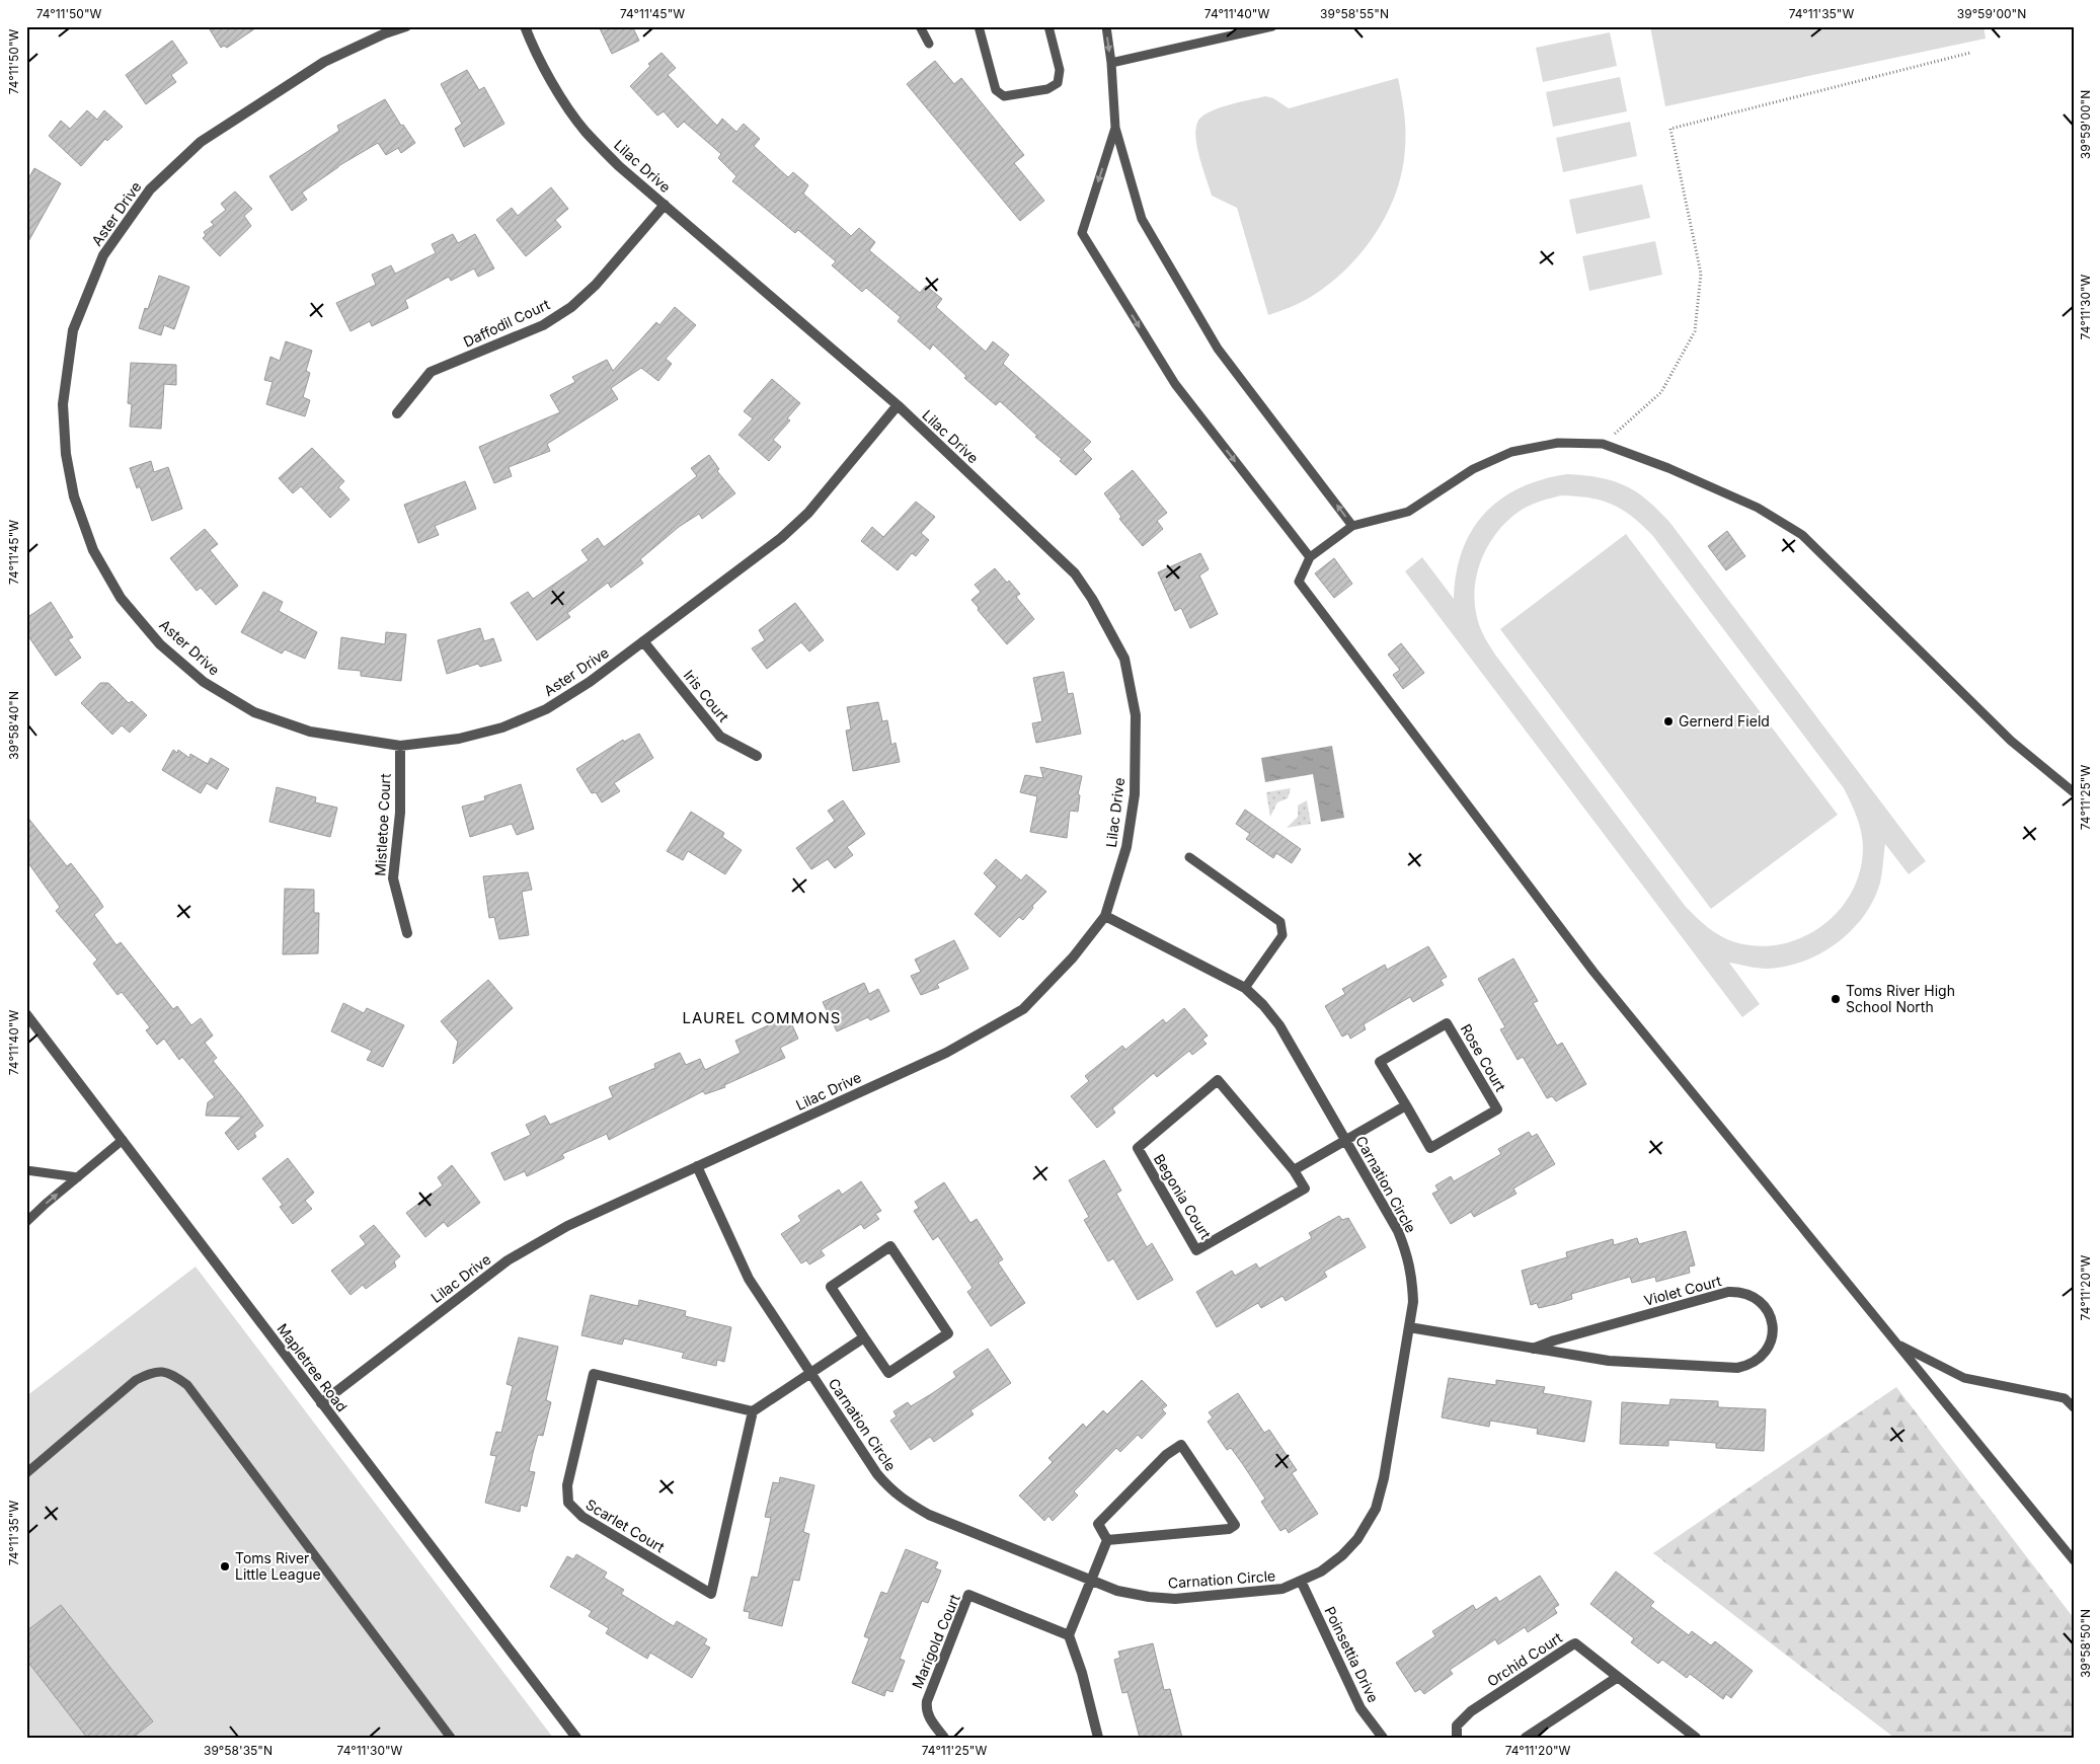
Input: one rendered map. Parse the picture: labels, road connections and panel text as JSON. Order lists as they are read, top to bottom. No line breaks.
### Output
{"streets":{"street":["Lilac Drive","Aster Drive","Daffodil Court","Iris Court","Mistletoe Court","Rose Court","Carnation Circle","Begonia Court","Violet Court","Mapletree Road","Scarlet Court","Marigold Court","Poinsettia Drive","Orchid Court"]},"crossings":[["Lilac Drive","Aster Drive"],["Lilac Drive","Daffodil Court"],["Lilac Drive","Carnation Circle"],["Lilac Drive","Mapletree Road"],["Aster Drive","Iris Court"],["Aster Drive","Mistletoe Court"],["Carnation Circle","Violet Court"],["Carnation Circle","Poinsettia Drive"]],"districts":["LAUREL COMMONS"],"places":["Gernerd Field","Toms River High School North","Toms River Little League"],"coordinates":["74°11'50\"W","74°11'45\"W","74°11'40\"W","39°58'55\"N","74°11'35\"W","39°59'00\"N","74°11'30\"W","39°58'40\"N","74°11'25\"W","74°11'20\"W","39°58'50\"N","39°58'35\"N"]}
